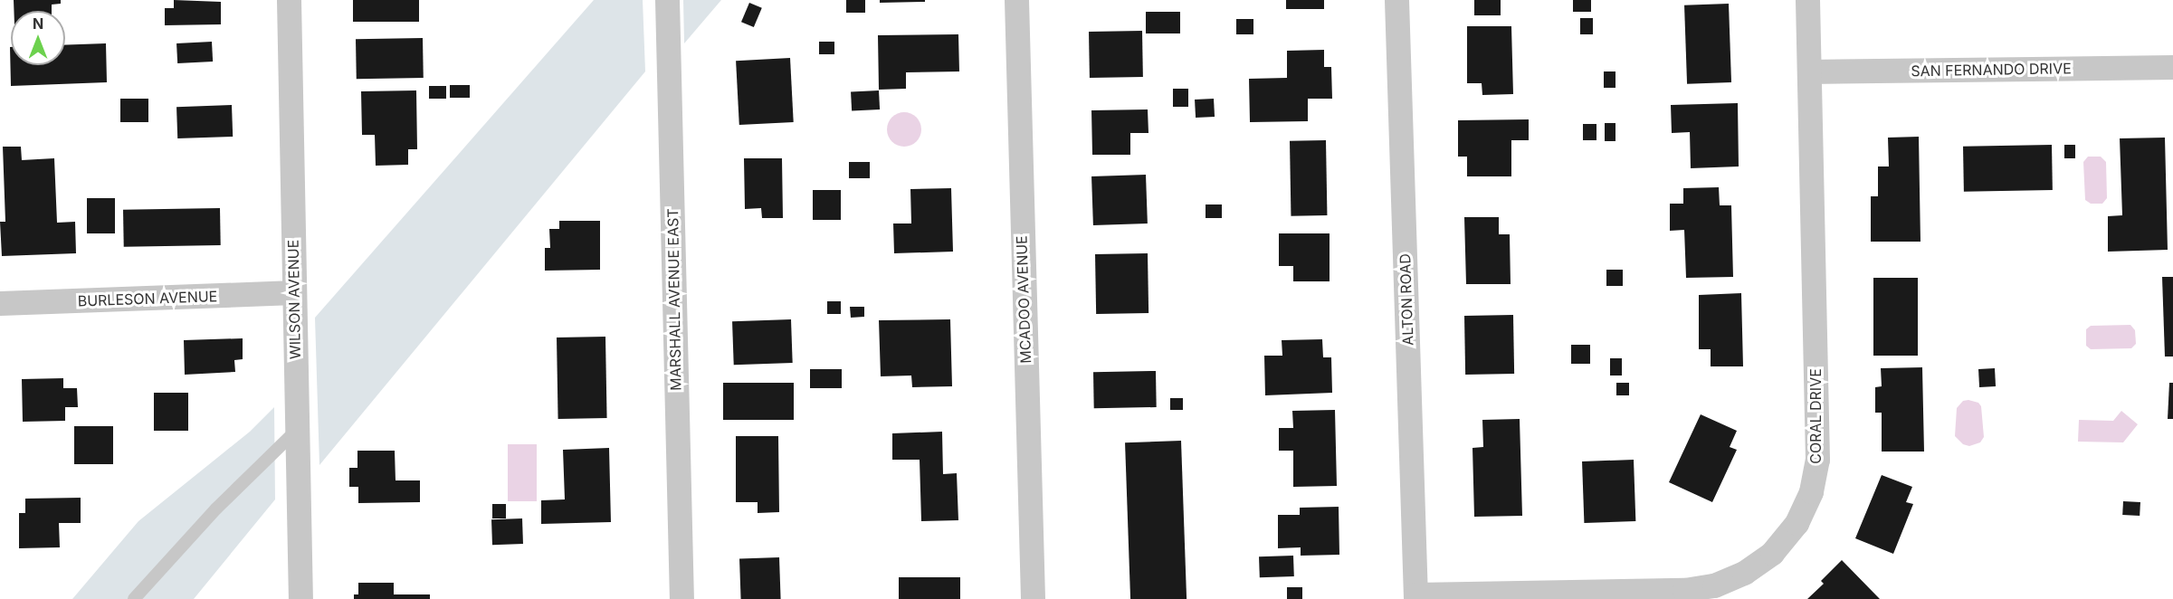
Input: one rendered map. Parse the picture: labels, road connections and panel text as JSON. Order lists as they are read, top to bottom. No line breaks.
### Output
{"streets":{"street":["SAN FERNANDO DRIVE","BURLESON AVENUE","WILSON AVENUE","MARSHALL AVENUE EAST","MCADOO AVENUE","ALTON ROAD","CORAL DRIVE"]},"crossings":[["SAN FERNANDO DRIVE","CORAL DRIVE"],["BURLESON AVENUE","WILSON AVENUE"],["ALTON ROAD","CORAL DRIVE"]],"north":"top"}
